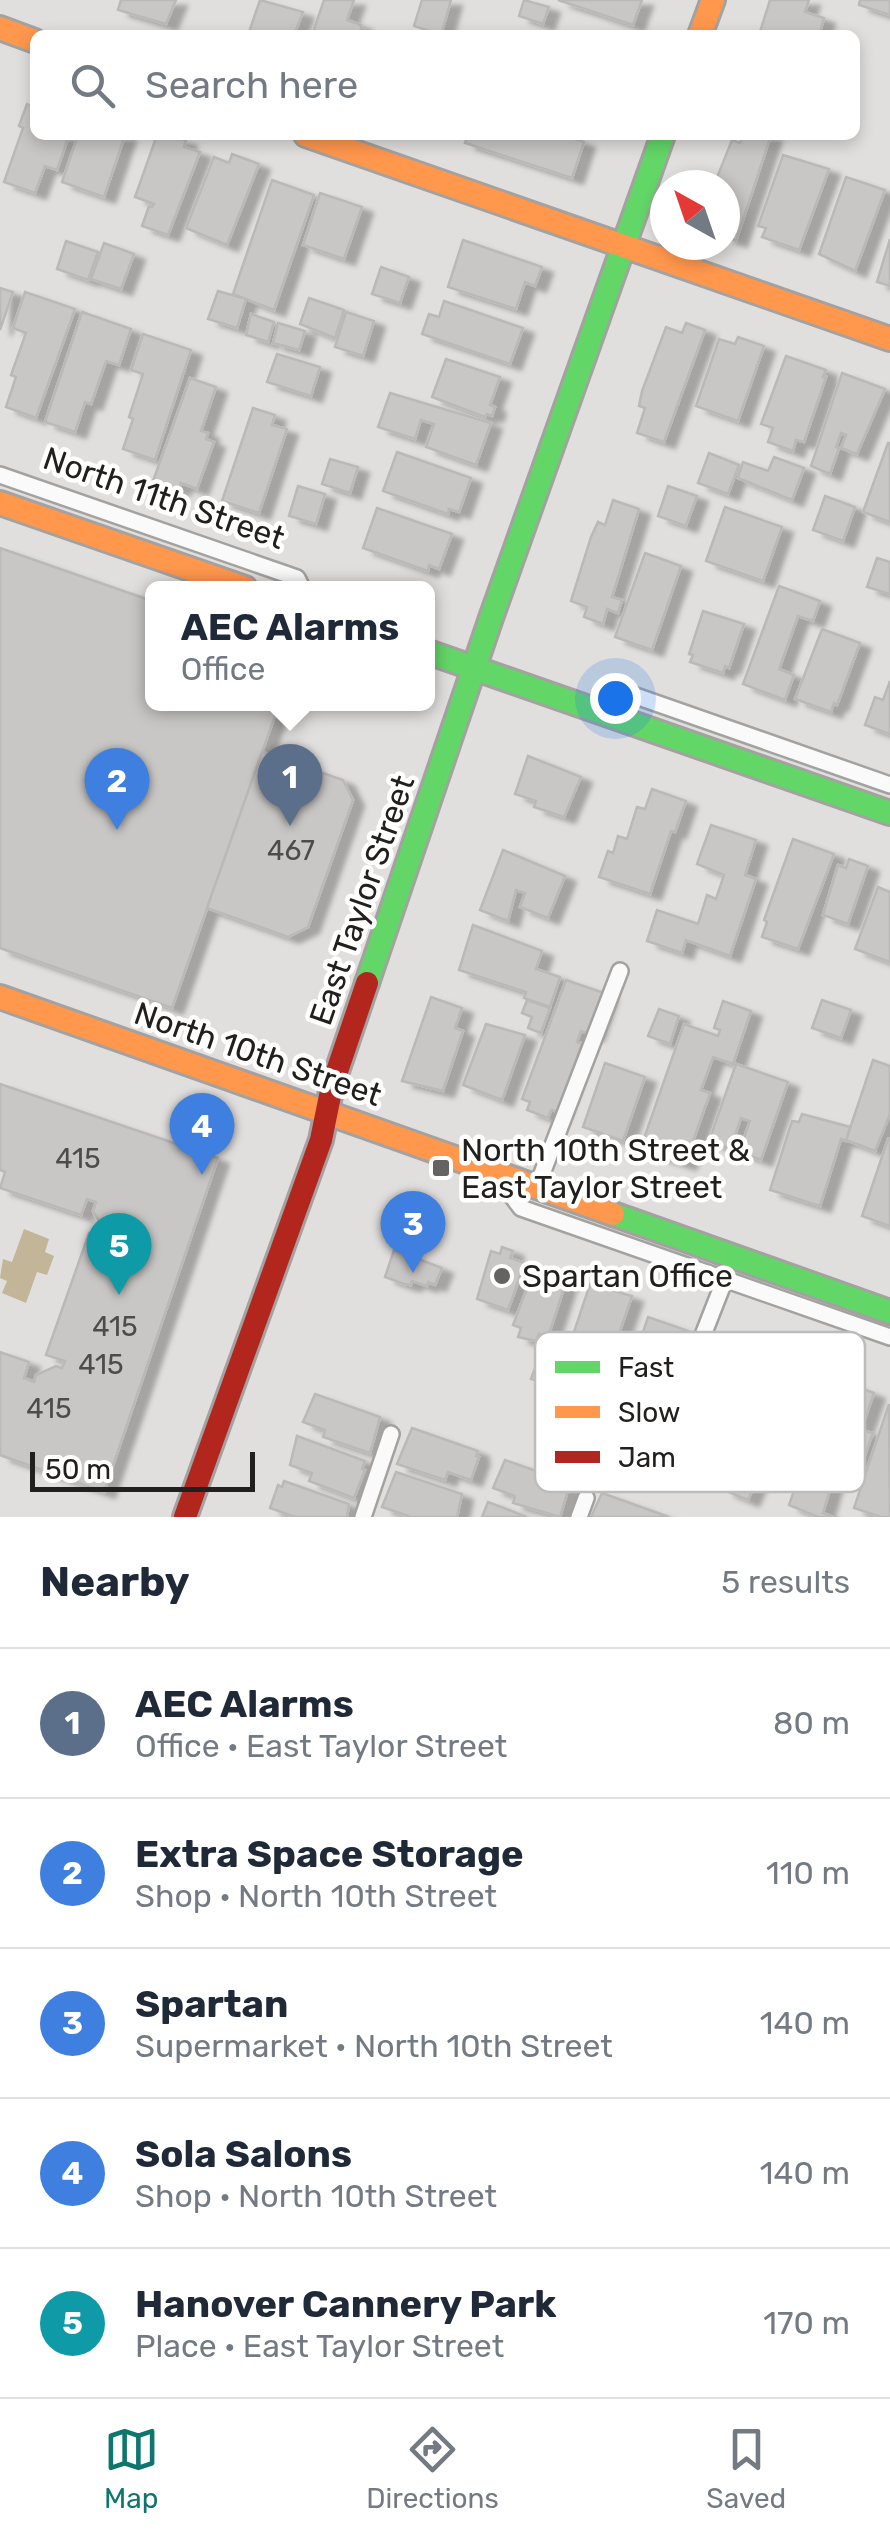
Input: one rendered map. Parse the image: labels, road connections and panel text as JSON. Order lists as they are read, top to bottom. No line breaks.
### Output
{"streets":{"main road":["North 11th Street","East Taylor Street","North 10th Street"]},"crossings":[["East Taylor Street","North 10th Street"]],"places":{"transit":["North 10th Street & East Taylor Street"],"other":["Spartan Office"]},"house_numbers":["467","415","415","415","415"],"legend":["Fast","Slow","Jam"],"scale_bar":"50 m","north":"top left","page":{"search":"Search here","popup":["AEC Alarms","Office"],"pins":["1","2","4","3","5"],"scale":"50 m","heading":["Nearby","5 results"],"list":[{"mark":"1","name":"AEC Alarms","note":"Office · East Taylor Street","value":"80 m"},{"mark":"2","name":"Extra Space Storage","note":"Shop · North 10th Street","value":"110 m"},{"mark":"3","name":"Spartan","note":"Supermarket · North 10th Street","value":"140 m"},{"mark":"4","name":"Sola Salons","note":"Shop · North 10th Street","value":"140 m"},{"mark":"5","name":"Hanover Cannery Park","note":"Place · East Taylor Street","value":"170 m"}],"nav":["Map","Directions","Saved"]}}
